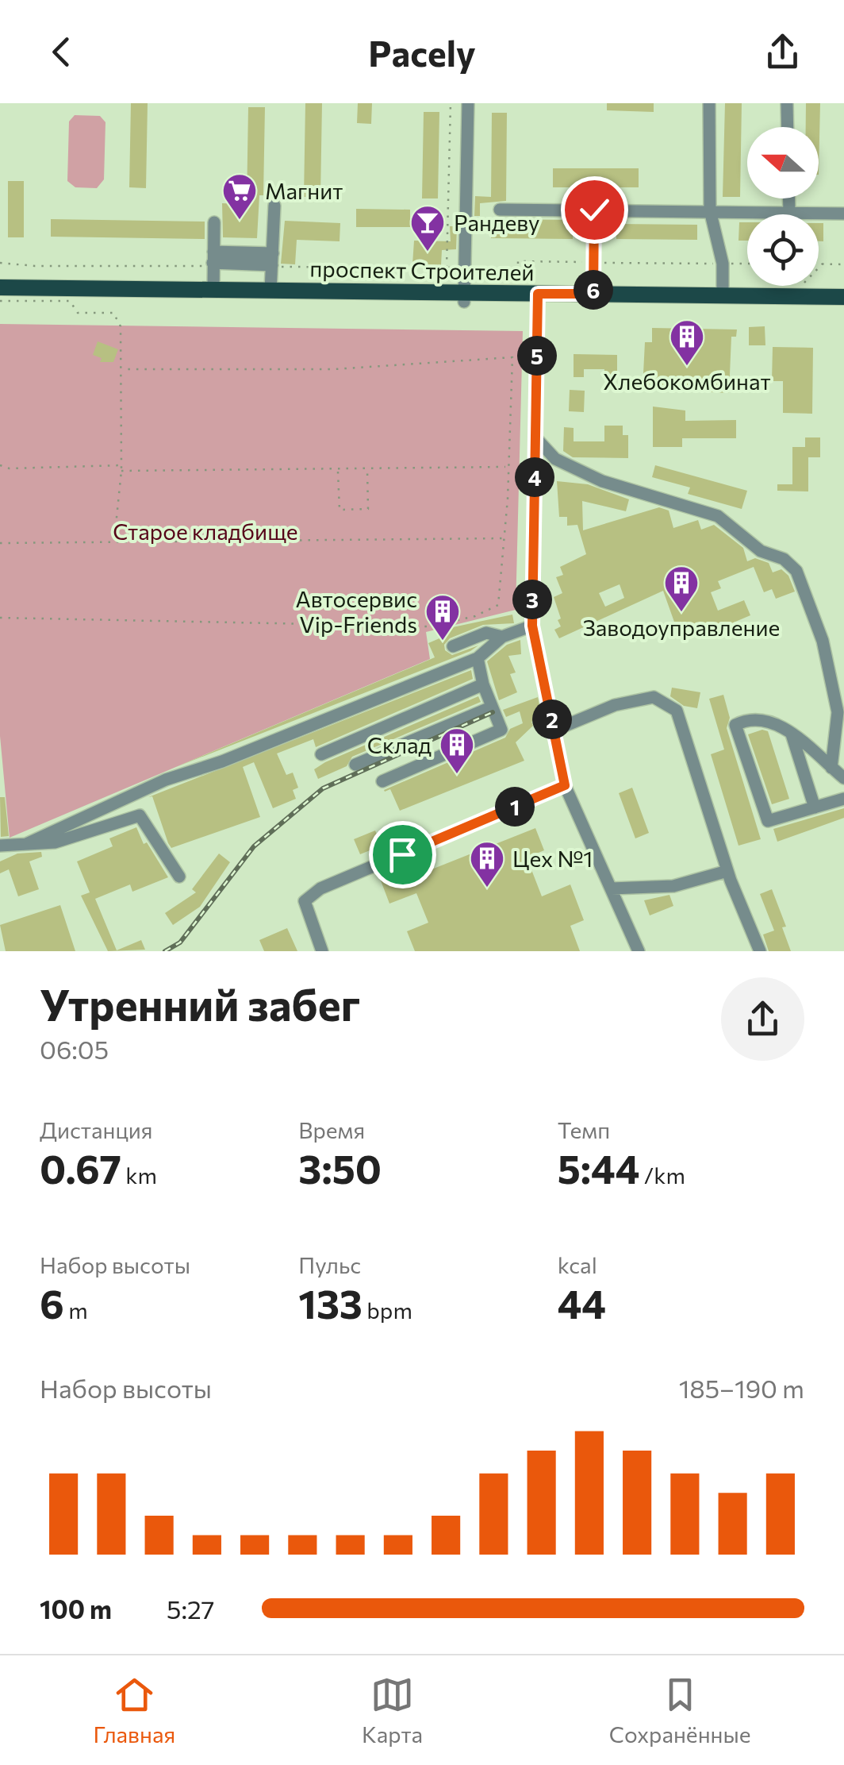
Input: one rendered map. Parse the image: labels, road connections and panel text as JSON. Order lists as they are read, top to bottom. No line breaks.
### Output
{"streets":{"main road":["проспект Строителей"]},"parks":["Старое кладбище"],"places":{"supermarket":["Магнит"],"bar":["Рандеву"],"building":["Хлебокомбинат","Заводоуправление","Автосервис Vip-Friends","Склад","Цех №1"]},"north":"left","page":{"header":"Pacely","pins":["6","5","4","3","2","1"],"heading":["Утренний забег","06:05"],"stats":[["Дистанция","0.67 km"],["Время","3:50"],["Темп","5:44 /km"],["Набор высоты","6 m"],["Пульс","133 bpm"],["kcal","44"]],"chart":["Набор высоты","185–190 m"],"list":[{"name":"100 m","note":"5:27"}],"tabs":["Главная","Карта","Сохранённые"]}}
